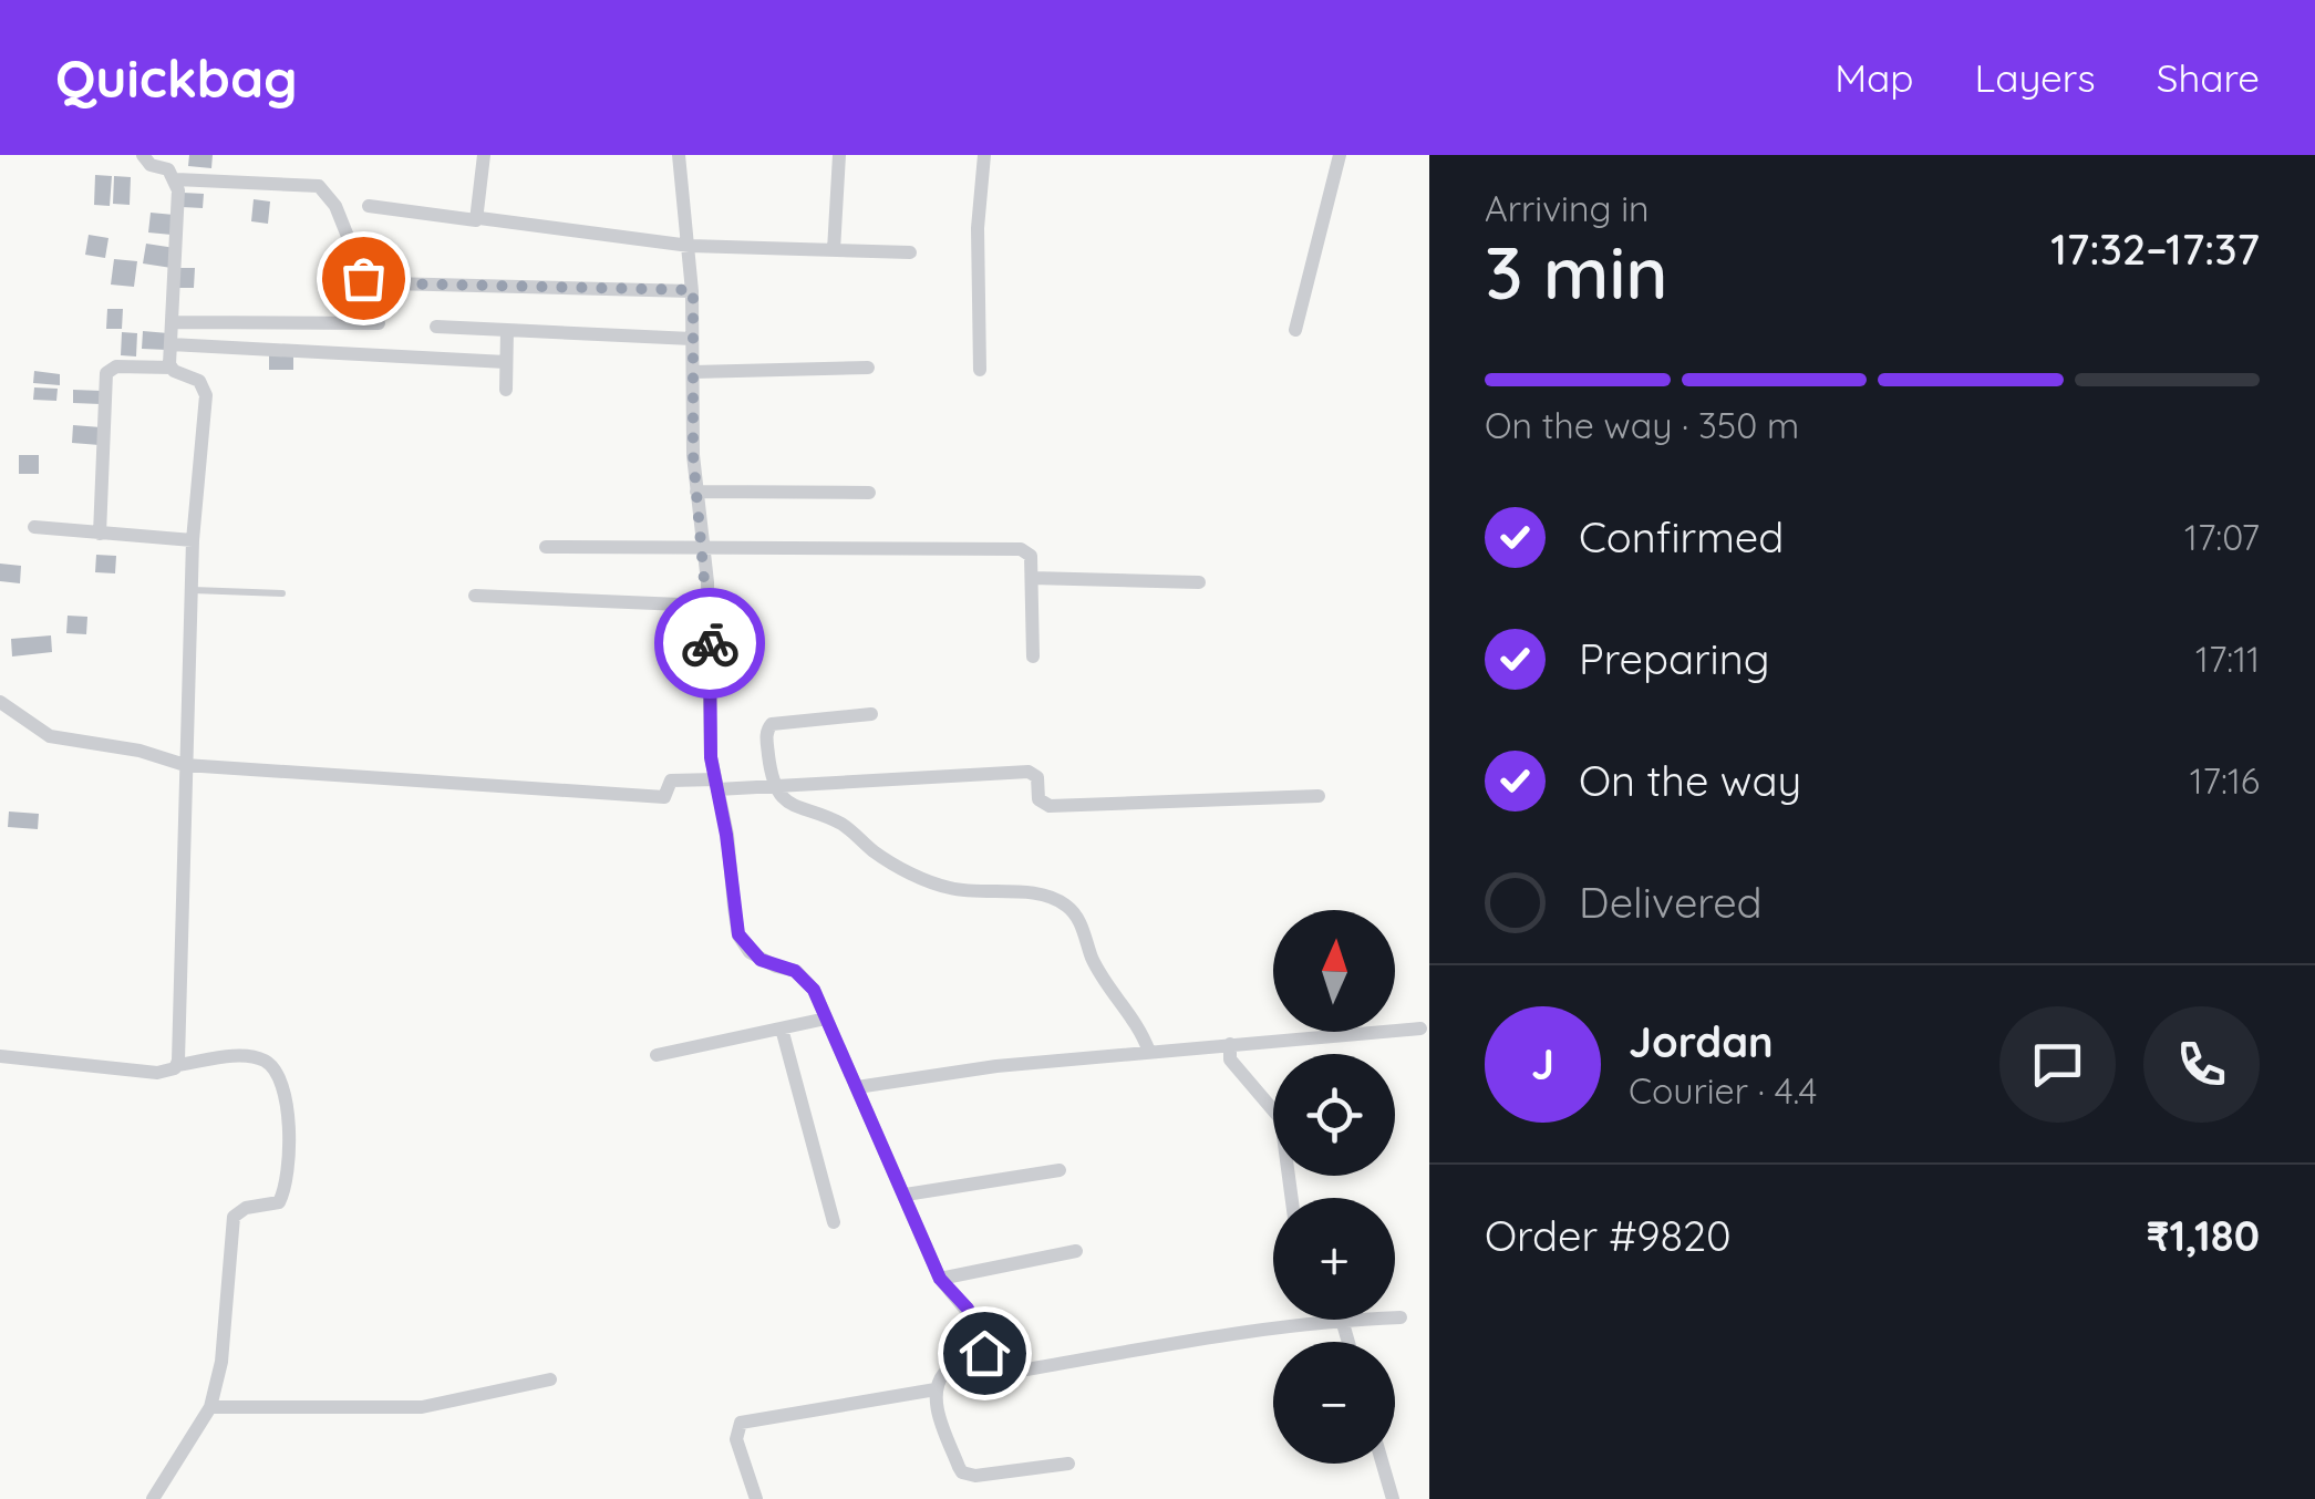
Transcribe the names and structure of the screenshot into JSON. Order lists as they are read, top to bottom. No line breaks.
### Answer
{"north":"top","page":{"header":"Quickbag","nav":["Map","Layers","Share"],"heading":["3 min","Arriving in","17:32–17:37"],"panel":["Jordan","Courier · 4.4","Order #9820","₹1,180"],"bar":"On the way · 350 m","list":[["Confirmed","17:07"],["Preparing","17:11"],["On the way","17:16"],"Delivered"],"map_buttons":["+","−"],"round":"J"}}
